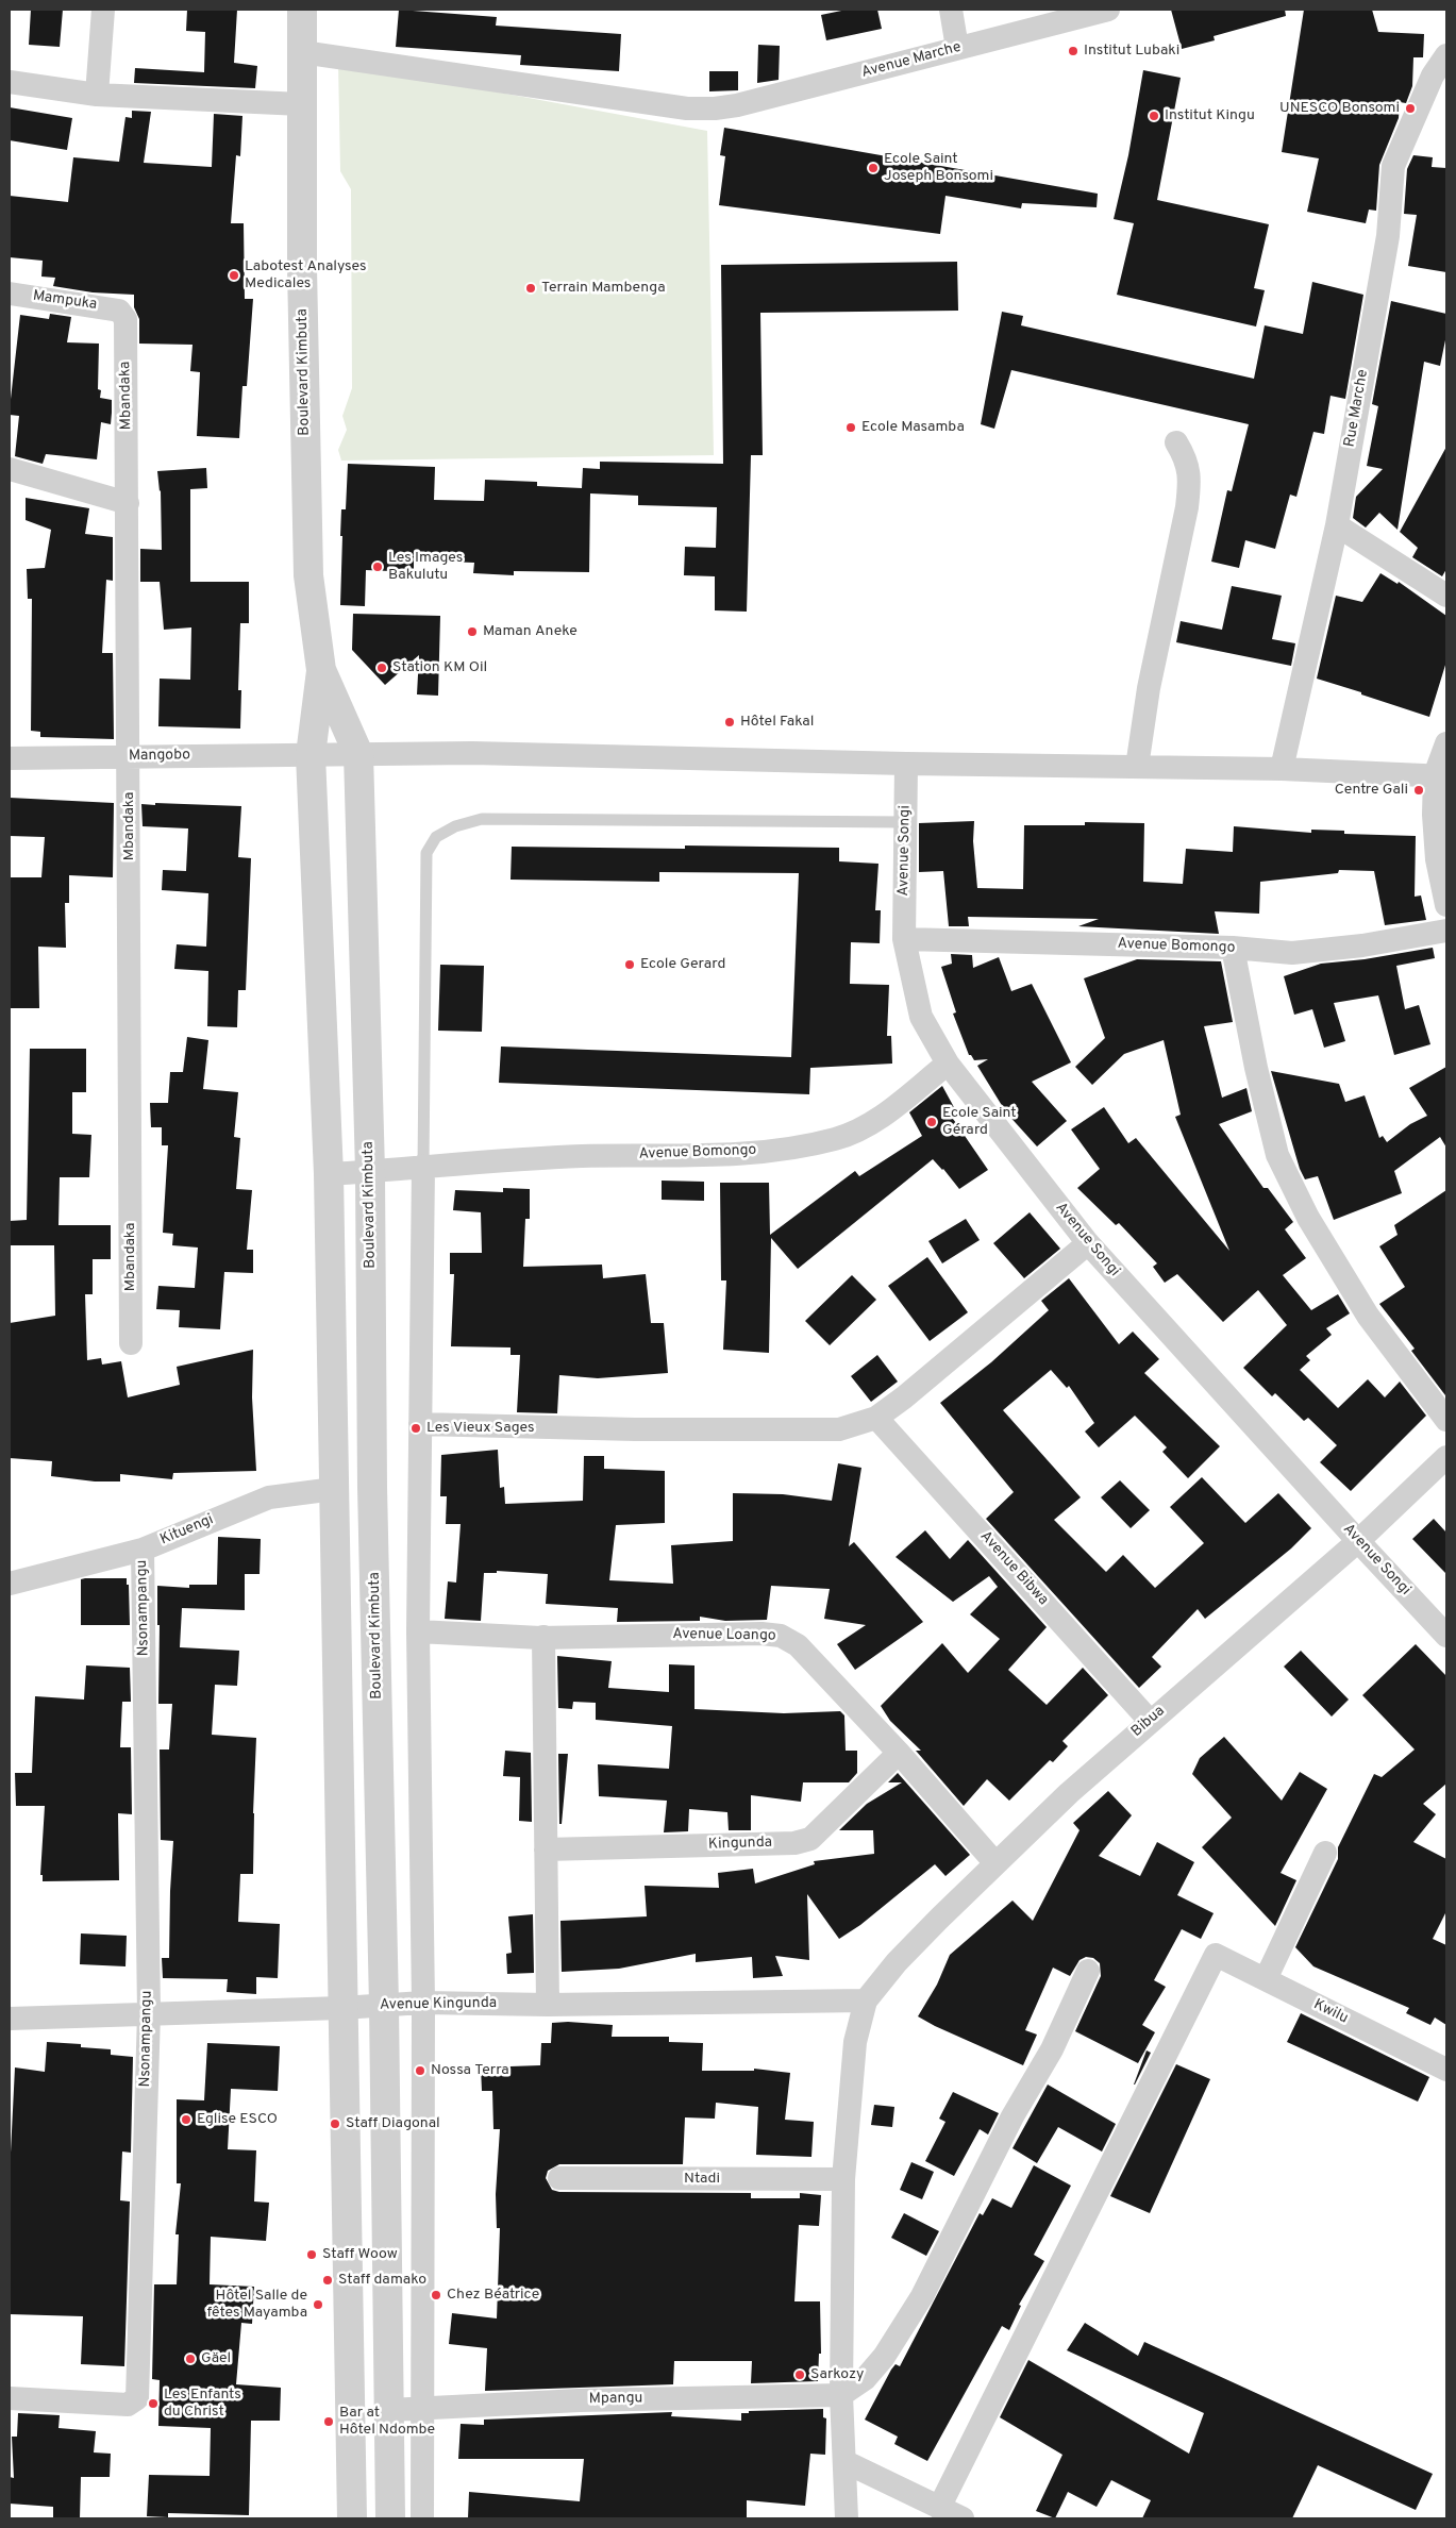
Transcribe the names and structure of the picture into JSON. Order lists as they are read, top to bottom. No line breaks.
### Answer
{"streets":{"street":["Avenue Marche","Mampuka","Boulevard Kimbuta","Mbandaka","Rue Marche","Mangobo","Avenue Songi","Avenue Bomongo","Kituengi","Avenue Bibwa","Nsonampangu","Avenue Loango","Bibua","Kingunda","Avenue Kingunda","Kwilu","Ntadi","Mpangu"]},"crossings":[["Avenue Marche","Boulevard Kimbuta"],["Mampuka","Mbandaka"],["Boulevard Kimbuta","Mangobo"],["Boulevard Kimbuta","Avenue Bomongo"],["Boulevard Kimbuta","Avenue Kingunda"],["Boulevard Kimbuta","Mpangu"],["Mbandaka","Mangobo"],["Rue Marche","Mangobo"],["Mangobo","Avenue Songi"],["Avenue Songi","Avenue Bomongo"],["Avenue Songi","Bibua"],["Kituengi","Nsonampangu"],["Avenue Bibwa","Bibua"],["Nsonampangu","Avenue Kingunda"],["Avenue Loango","Bibua"],["Avenue Loango","Kingunda"],["Bibua","Avenue Kingunda"]],"places":["Institut Lubaki","UNESCO Bonsomi","Institut Kingu","Ecole Saint Joseph Bonsomi","Labotest Analyses Medicales","Terrain Mambenga","Ecole Masamba","Les Images Bakulutu","Maman Aneke","Station KM Oil","Hôtel Fakal","Centre Gali","Ecole Gerard","Ecole Saint Gérard","Les Vieux Sages","Nossa Terra","Eglise ESCO","Staff Diagonal","Staff Woow","Staff damako","Chez Béatrice","Hôtel Salle de fêtes Mayamba","Gäel","Sarkozy","Les Enfants du Christ","Bar at Hôtel Ndombe"]}
